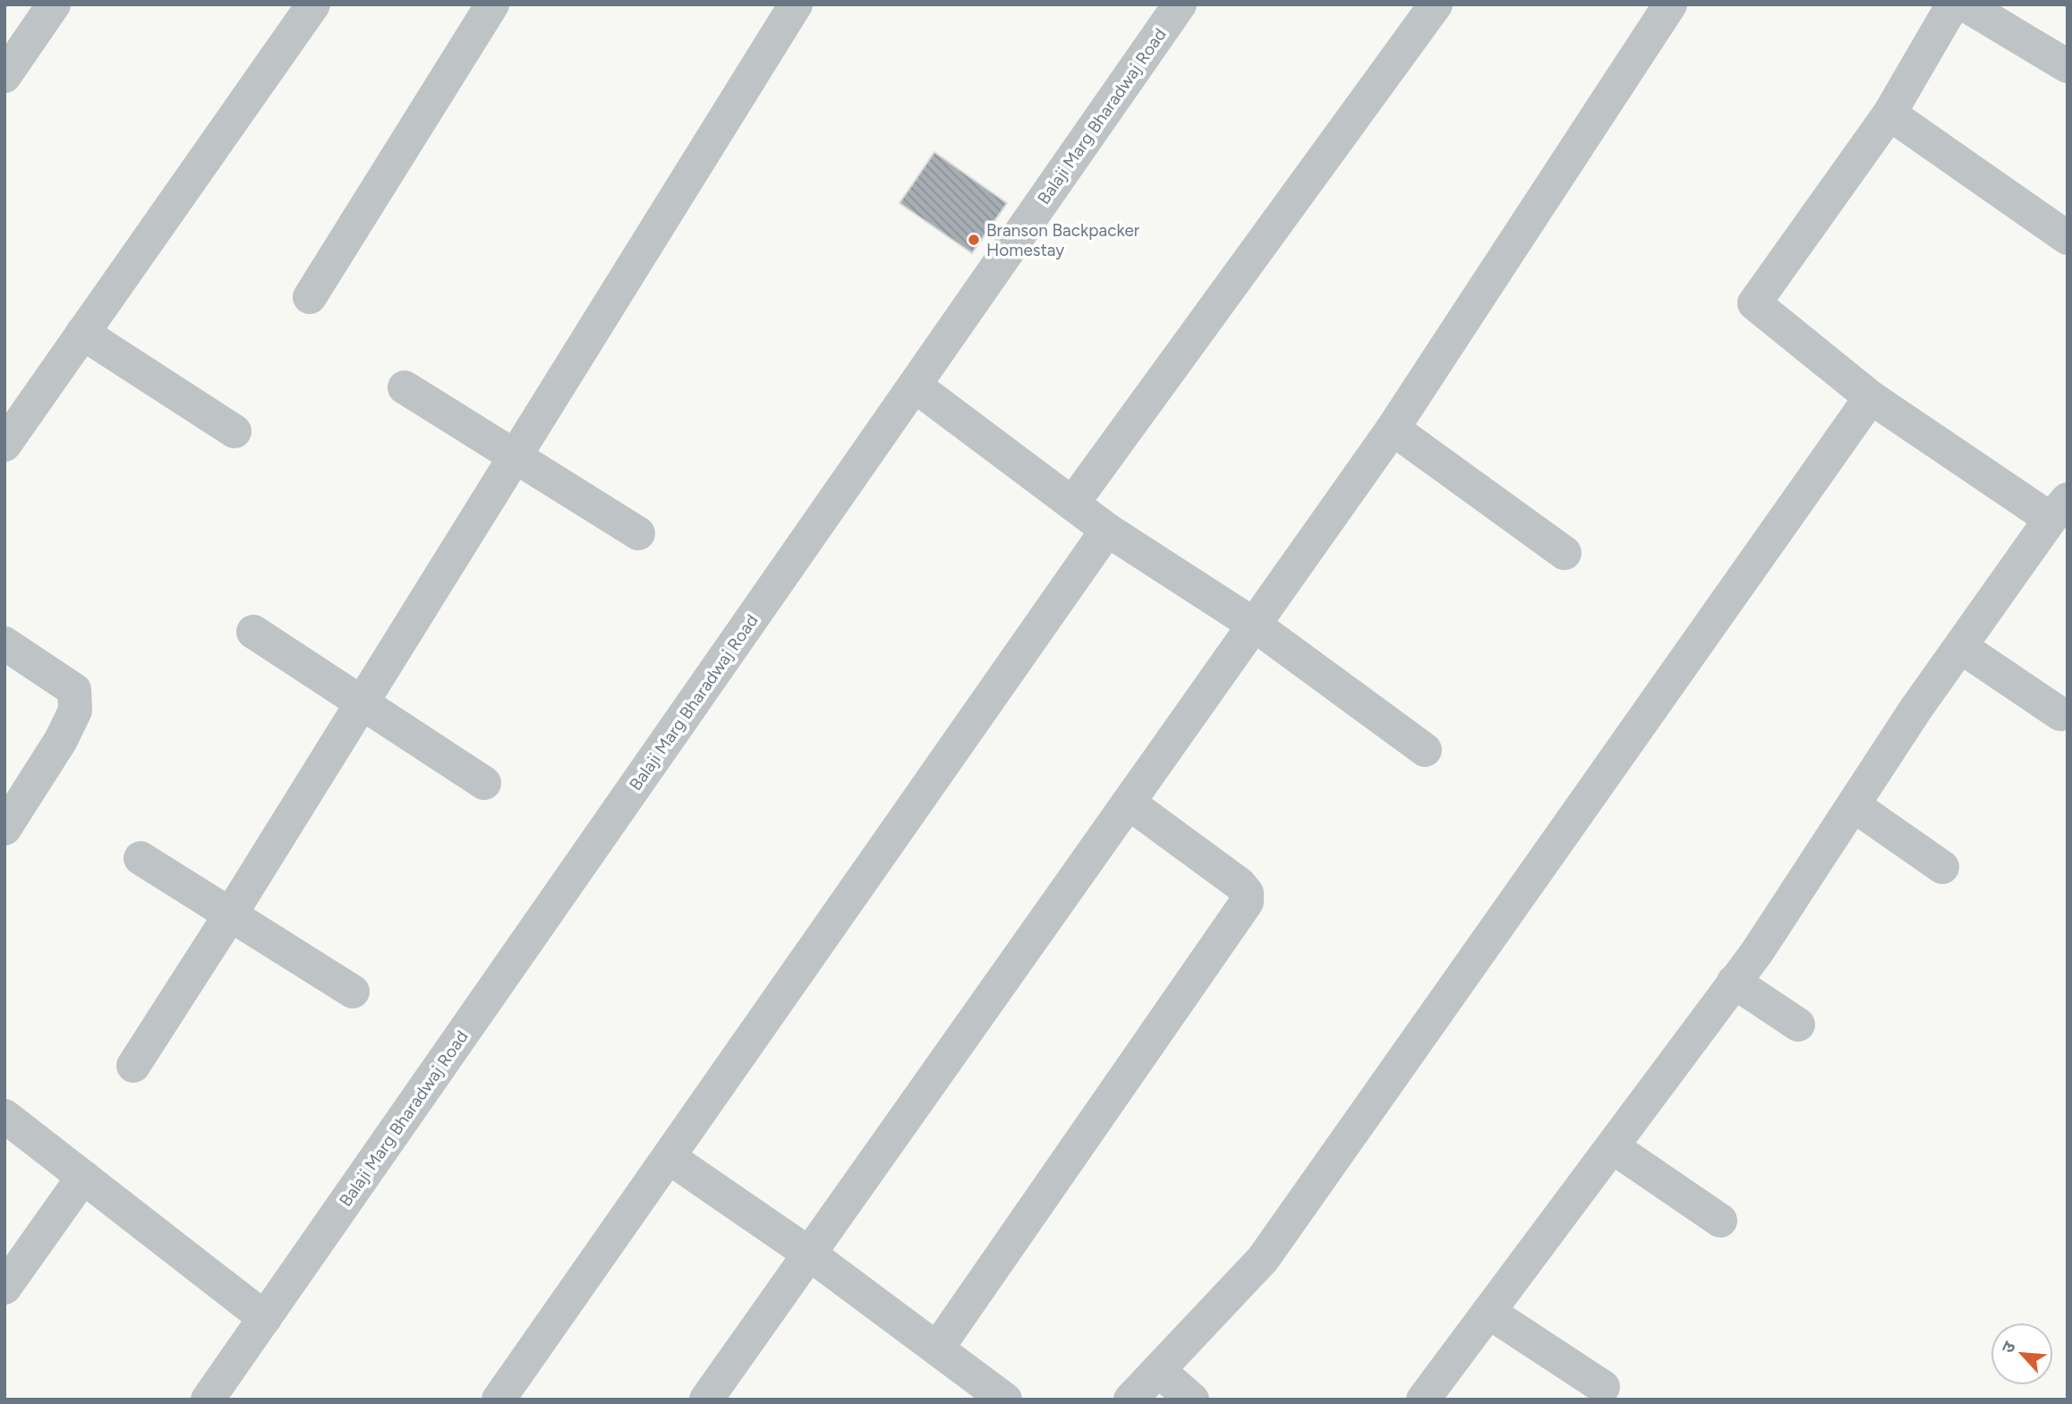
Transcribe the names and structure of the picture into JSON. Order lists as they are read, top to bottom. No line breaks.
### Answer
{"streets":{"street":["Balaji Marg Bharadwaj Road"]},"places":["Branson Backpacker Homestay"],"north":"top left"}
